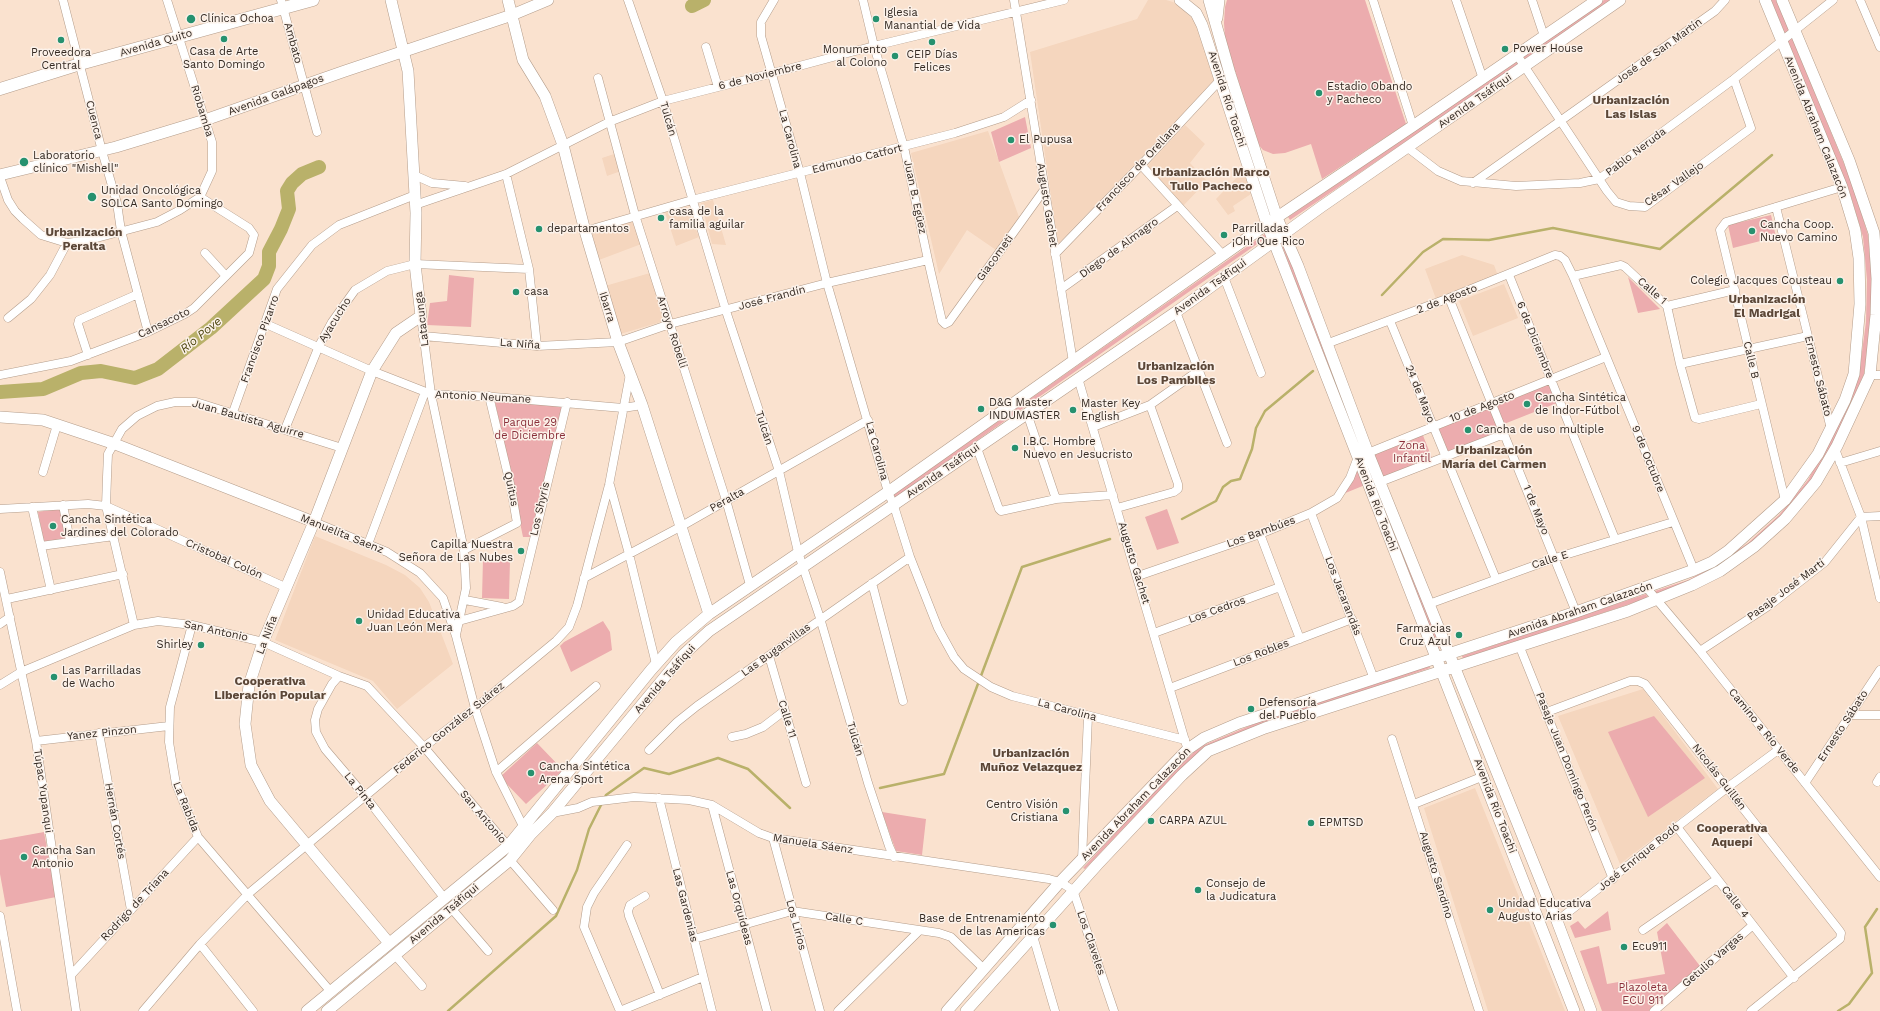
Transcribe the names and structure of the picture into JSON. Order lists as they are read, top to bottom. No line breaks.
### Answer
{"streets":{"main road":["Avenida Quito","Avenida Galápagos","Avenida Río Toachi","Avenida Tsáfiqui","Avenida Abraham Calazacón","Ibarra","Latacunga","La Niña","Manuelita Saenz"],"street":["Ambato","José de San Martín","6 de Noviembre","Riobamba","Tulcán","Cuenca","La Carolina","Pablo Neruda","Edmundo Catfort","Francisco de Orellana","César Vallejo","Juan B. Egüez","Augusto Gachet","Diego de Almagro","Giacometi","Calle 1","José Frandín","2 de Agosto","Ayacucho","Cansacoto","Arroyo Robelli","Francisco Pizarro","6 de Diciembre","Calle B","Ernesto Sábato","24 de Mayo","Antonio Neumane","10 de Agosto","Juan Bautista Aguirre","9 de Octubre","Quitus","Peralta","Los Shyris","1 de Mayo","Los Bambúes","Cristobal Colón","Calle E","Pasaje José Martí","Los Jacarandás","Los Cedros","San Antonio","Las Buganvillas","Los Robles","Calle 11","Federico González Suárez","Camino a Río Verde","Yanez Pinzon","Pasaje Juan Domingo Perón","Nicolás Guillén","Túpac Yupanqui","La Pinta","La Rabida","Hernán Cortés","Manuela Sáenz","José Enrique Rodó","Augusto Sandino","Calle 4","Rodrigo de Triana","Las Gardenias","Las Orquídeas","Calle C","Los Lirios","Los Claveles","Getulio Vargas"]},"crossings":[["Avenida Quito","Ambato"],["Avenida Quito","Riobamba"],["Avenida Quito","Cuenca"],["Ambato","Avenida Galápagos"],["José de San Martín","Pablo Neruda"],["José de San Martín","César Vallejo"],["6 de Noviembre","Tulcán"],["6 de Noviembre","La Carolina"],["6 de Noviembre","Juan B. Egüez"],["6 de Noviembre","Augusto Gachet"],["6 de Noviembre","Ibarra"],["6 de Noviembre","Latacunga"],["6 de Noviembre","Arroyo Robelli"],["6 de Noviembre","Francisco Pizarro"],["Avenida Galápagos","Riobamba"],["Avenida Galápagos","Cuenca"],["Avenida Galápagos","Ibarra"],["Avenida Galápagos","Latacunga"],["Avenida Río Toachi","Avenida Tsáfiqui"],["Avenida Río Toachi","Avenida Abraham Calazacón"],["Avenida Río Toachi","Francisco de Orellana"],["Avenida Río Toachi","2 de Agosto"],["Avenida Río Toachi","10 de Agosto"],["Avenida Río Toachi","Los Bambúes"],["Avenida Río Toachi","Calle E"],["Avenida Río Toachi","José Enrique Rodó"],["Avenida Tsáfiqui","Tulcán"],["Avenida Tsáfiqui","La Carolina"],["Avenida Tsáfiqui","Pablo Neruda"],["Avenida Tsáfiqui","César Vallejo"],["Avenida Tsáfiqui","Augusto Gachet"],["Avenida Tsáfiqui","Ibarra"],["Avenida Tsáfiqui","Arroyo Robelli"],["Avenida Tsáfiqui","La Niña"],["Avenida Tsáfiqui","Manuelita Saenz"],["Avenida Tsáfiqui","San Antonio"],["Avenida Tsáfiqui","La Pinta"],["Avenida Tsáfiqui","La Rabida"],["Avenida Tsáfiqui","Manuela Sáenz"],["Riobamba","Cansacoto"],["Tulcán","Edmundo Catfort"],["Tulcán","José Frandín"],["Tulcán","Peralta"],["Tulcán","Las Buganvillas"],["Tulcán","Manuela Sáenz"],["Cuenca","Cansacoto"],["Avenida Abraham Calazacón","La Carolina"],["Avenida Abraham Calazacón","Pablo Neruda"],["Avenida Abraham Calazacón","Augusto Gachet"],["Avenida Abraham Calazacón","Calle B"],["Avenida Abraham Calazacón","Ernesto Sábato"],["Avenida Abraham Calazacón","9 de Octubre"],["Avenida Abraham Calazacón","1 de Mayo"],["Avenida Abraham Calazacón","Los Jacarandás"],["Avenida Abraham Calazacón","Camino a Río Verde"],["Avenida Abraham Calazacón","Pasaje Juan Domingo Perón"],["Avenida Abraham Calazacón","Manuela Sáenz"],["Avenida Abraham Calazacón","Calle C"],["Avenida Abraham Calazacón","Los Claveles"],["La Carolina","Edmundo Catfort"],["La Carolina","Augusto Gachet"],["La Carolina","José Frandín"],["La Carolina","Peralta"],["La Carolina","Las Buganvillas"],["Pablo Neruda","César Vallejo"],["Edmundo Catfort","Juan B. Egüez"],["Edmundo Catfort","Augusto Gachet"],["Edmundo Catfort","Ibarra"],["Edmundo Catfort","Arroyo Robelli"],["Francisco de Orellana","Augusto Gachet"],["Juan B. Egüez","Giacometi"],["Juan B. Egüez","José Frandín"],["Augusto Gachet","Diego de Almagro"],["Augusto Gachet","Giacometi"],["Augusto Gachet","Los Bambúes"],["Augusto Gachet","Los Cedros"],["Augusto Gachet","Los Robles"],["Calle 1","Calle B"],["Calle 1","9 de Octubre"],["José Frandín","Ibarra"],["José Frandín","Arroyo Robelli"],["José Frandín","La Niña"],["2 de Agosto","6 de Diciembre"],["2 de Agosto","24 de Mayo"],["2 de Agosto","9 de Octubre"],["2 de Agosto","1 de Mayo"],["Ibarra","La Niña"],["Ibarra","Antonio Neumane"],["Ibarra","Peralta"],["Ibarra","Federico González Suárez"],["Latacunga","Ayacucho"],["Latacunga","Francisco Pizarro"],["Latacunga","La Niña"],["Latacunga","Antonio Neumane"],["Latacunga","Quitus"],["Latacunga","Los Shyris"],["Latacunga","Manuelita Saenz"],["Ayacucho","Antonio Neumane"],["Ayacucho","Juan Bautista Aguirre"],["Arroyo Robelli","Peralta"],["Francisco Pizarro","Antonio Neumane"],["Francisco Pizarro","Juan Bautista Aguirre"],["6 de Diciembre","10 de Agosto"],["6 de Diciembre","Calle E"],["La Niña","Antonio Neumane"],["La Niña","Juan Bautista Aguirre"],["La Niña","Manuelita Saenz"],["La Niña","Cristobal Colón"],["La Niña","San Antonio"],["La Niña","Federico González Suárez"],["Calle B","Ernesto Sábato"],["Ernesto Sábato","Camino a Río Verde"],["24 de Mayo","10 de Agosto"],["24 de Mayo","Calle E"],["Antonio Neumane","Quitus"],["Antonio Neumane","Los Shyris"],["Antonio Neumane","Federico González Suárez"],["10 de Agosto","9 de Octubre"],["10 de Agosto","1 de Mayo"],["10 de Agosto","Los Bambúes"],["Juan Bautista Aguirre","Manuelita Saenz"],["Juan Bautista Aguirre","Cristobal Colón"],["Juan Bautista Aguirre","San Antonio"],["9 de Octubre","Calle E"],["Peralta","Federico González Suárez"],["1 de Mayo","Calle E"],["Los Bambúes","Los Jacarandás"],["Manuelita Saenz","Federico González Suárez"],["Pasaje José Martí","Camino a Río Verde"],["Los Jacarandás","Los Robles"],["San Antonio","Federico González Suárez"],["San Antonio","Túpac Yupanqui"],["San Antonio","La Pinta"],["San Antonio","La Rabida"],["Las Buganvillas","Calle 11"],["Federico González Suárez","La Pinta"],["Federico González Suárez","La Rabida"],["Camino a Río Verde","José Enrique Rodó"],["Yanez Pinzon","Túpac Yupanqui"],["Yanez Pinzon","La Rabida"],["Yanez Pinzon","Hernán Cortés"],["Pasaje Juan Domingo Perón","Nicolás Guillén"],["Pasaje Juan Domingo Perón","José Enrique Rodó"],["Nicolás Guillén","José Enrique Rodó"],["Nicolás Guillén","Calle 4"],["Túpac Yupanqui","Rodrigo de Triana"],["La Rabida","Rodrigo de Triana"],["Hernán Cortés","Rodrigo de Triana"],["Manuela Sáenz","Las Gardenias"],["Manuela Sáenz","Las Orquídeas"],["Manuela Sáenz","Los Lirios"],["José Enrique Rodó","Calle 4"],["Calle 4","Getulio Vargas"],["Las Gardenias","Calle C"],["Las Orquídeas","Calle C"],["Calle C","Los Lirios"]],"districts":["Urbanización Las Islas","Urbanización Marco Tulio Pacheco","Urbanización Peralta","Urbanización El Madrigal","Urbanización Los Pambiles","Urbanización María del Carmen","Cooperativa Liberación Popular","Urbanización Muñoz Velazquez","Cooperativa Aquepí"],"water":["Río Pove"],"parks":["Parque 29 de Diciembre","Zona Infantil","Plazoleta ECU 911"],"places":["Clínica Ochoa","Iglesia Manantial de Vida","Casa de Arte Santo Domingo","Proveedora Central","CEIP Días Felices","Power House","Monumento al Colono","Estadio Obando y Pacheco","El Pupusa","Laboratorio clínico \"Mishell\"","Unidad Oncológica SOLCA Santo Domingo","casa de la familia aguilar","departamentos","Cancha Coop. Nuevo Camino","Parrilladas ¡Oh! Que Rico","Colegio Jacques Cousteau","casa","Cancha Sintética de Indor-Fútbol","D&G Master INDUMASTER","Master Key English","Cancha de uso multiple","I.B.C. Hombre Nuevo en Jesucristo","Cancha Sintética Jardines del Colorado","Capilla Nuestra Señora de Las Nubes","Unidad Educativa Juan León Mera","Farmacias Cruz Azul","Shirley","Las Parrilladas de Wacho","Defensoría del Pueblo","Cancha Sintética Arena Sport","Centro Visión Cristiana","CARPA AZUL","EPMTSD","Cancha San Antonio","Consejo de la Judicatura","Unidad Educativa Augusto Arias","Base de Entrenamiento de las Americas","Ecu911"]}
